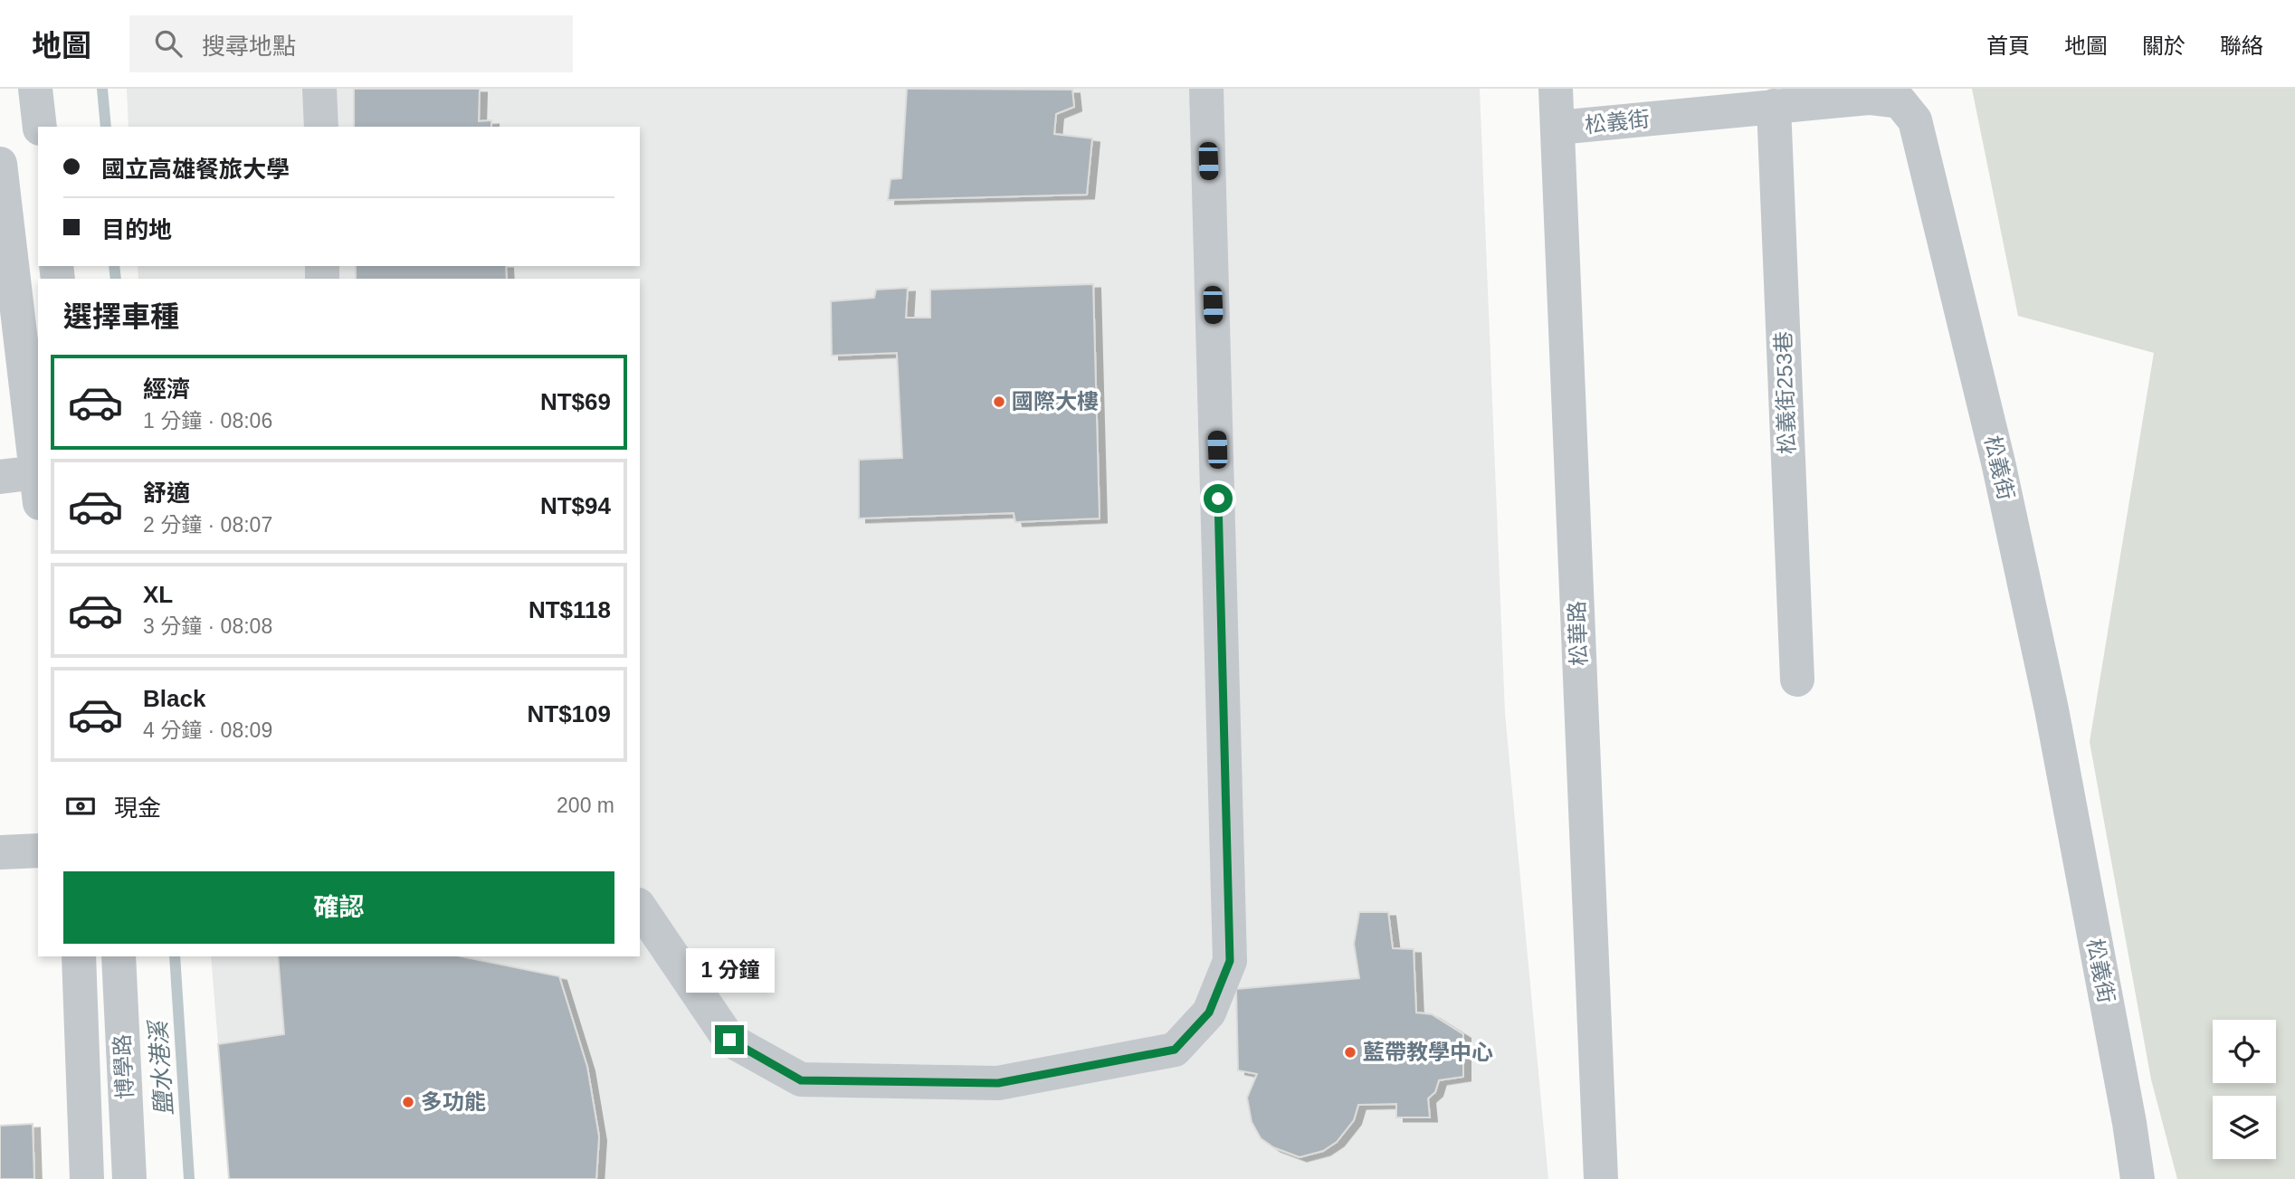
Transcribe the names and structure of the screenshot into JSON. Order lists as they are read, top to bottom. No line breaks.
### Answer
{"streets":{"street":["松義街","松義街253巷","松華路","博學路"]},"crossings":[["松義街","松義街253巷"],["松義街","松華路"]],"water":["鹽水港溪"],"places":["國際大樓","藍帶教學中心","多功能"],"page":{"header":"地圖","search":"搜尋地點","nav":["首頁","地圖","關於","聯絡"],"banner":["國立高雄餐旅大學","目的地"],"heading":"選擇車種","list":[{"name":"經濟","note":"1 分鐘 · 08:06","value":"NT$69"},{"name":"舒適","note":"2 分鐘 · 08:07","value":"NT$94"},{"name":"XL","note":"3 分鐘 · 08:08","value":"NT$118"},{"name":"Black","note":"4 分鐘 · 08:09","value":"NT$109"}],"pay":["現金","200 m"],"buttons":"確認","bubble":"1 分鐘"}}
